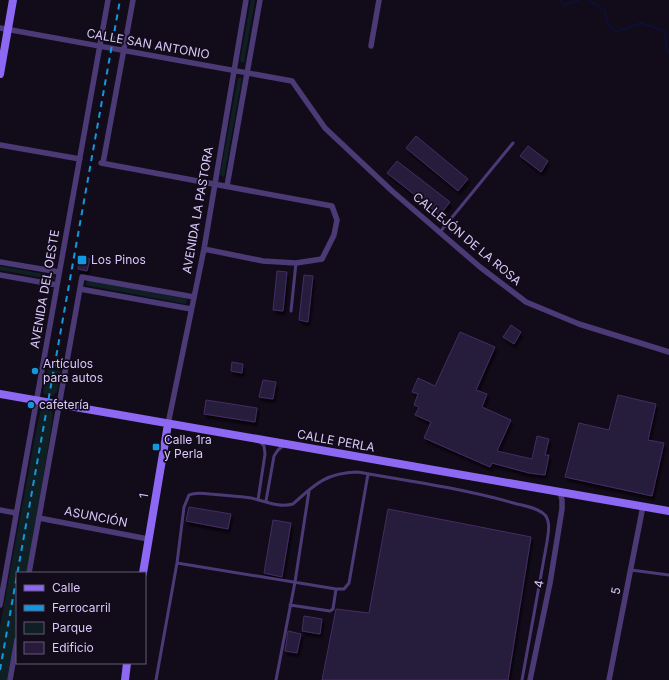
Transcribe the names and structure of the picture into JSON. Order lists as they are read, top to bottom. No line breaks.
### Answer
{"streets":{"main road":["CALLE PERLA","1"],"street":["CALLE SAN ANTONIO","AVENIDA LA PASTORA","CALLEJÓN DE LA ROSA","AVENIDA DEL OESTE","ASUNCIÓN","4","5"]},"crossings":[["CALLE SAN ANTONIO","AVENIDA LA PASTORA"],["CALLE SAN ANTONIO","CALLEJÓN DE LA ROSA"],["CALLE SAN ANTONIO","AVENIDA DEL OESTE"],["AVENIDA LA PASTORA","CALLE PERLA"],["AVENIDA LA PASTORA","1"],["AVENIDA DEL OESTE","CALLE PERLA"],["CALLE PERLA","1"],["CALLE PERLA","4"],["CALLE PERLA","5"],["1","ASUNCIÓN"]],"places":{"transit":["Los Pinos","Calle 1ra y Perla"],"other":["Artículos para autos","cafetería"]},"legend":["Calle","Ferrocarril","Parque","Edificio"]}
